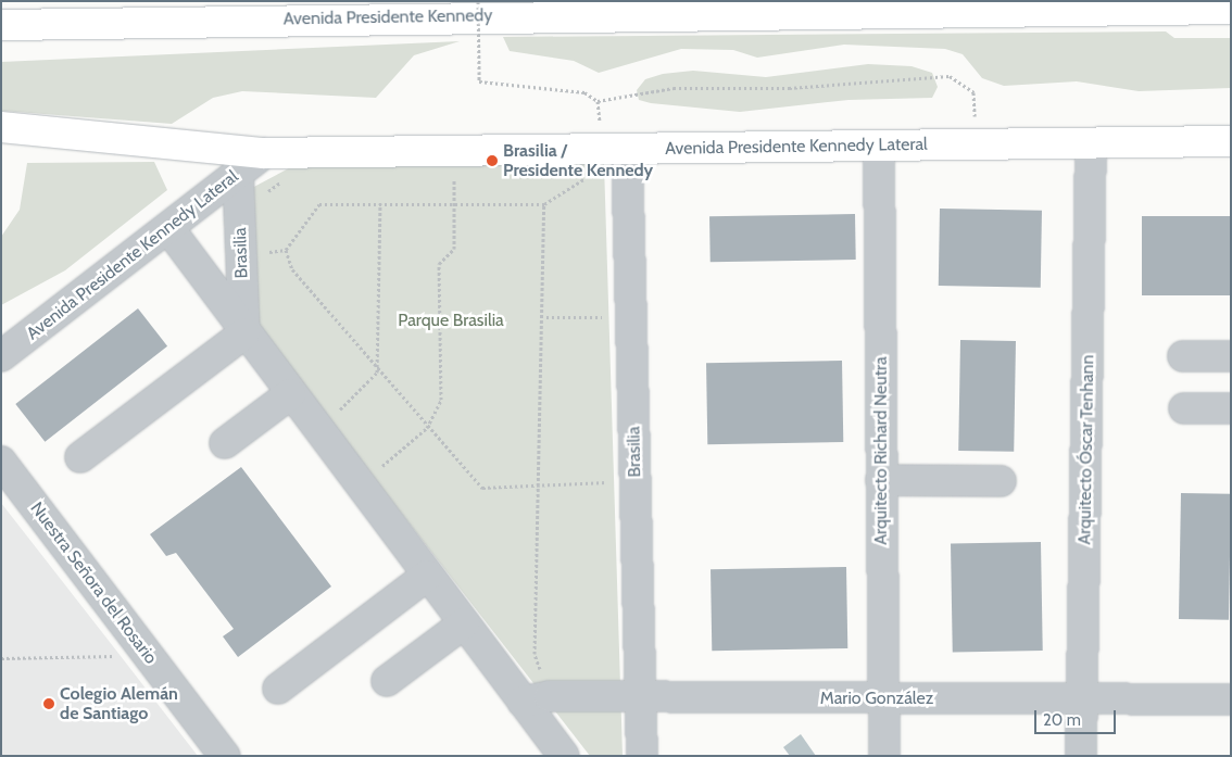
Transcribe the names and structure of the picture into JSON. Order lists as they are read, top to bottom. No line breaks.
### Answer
{"streets":{"main road":["Avenida Presidente Kennedy","Avenida Presidente Kennedy Lateral"],"street":["Brasilia","Arquitecto Óscar Tenhann","Arquitecto Richard Neutra","Nuestra Señora del Rosario","Mario González"]},"crossings":[["Avenida Presidente Kennedy Lateral","Brasilia"],["Avenida Presidente Kennedy Lateral","Arquitecto Óscar Tenhann"],["Avenida Presidente Kennedy Lateral","Arquitecto Richard Neutra"],["Brasilia","Mario González"],["Arquitecto Óscar Tenhann","Mario González"],["Arquitecto Richard Neutra","Mario González"]],"parks":["Parque Brasilia"],"places":["Brasilia / Presidente Kennedy","Colegio Alemán de Santiago"],"scale_bar":"20 m"}
